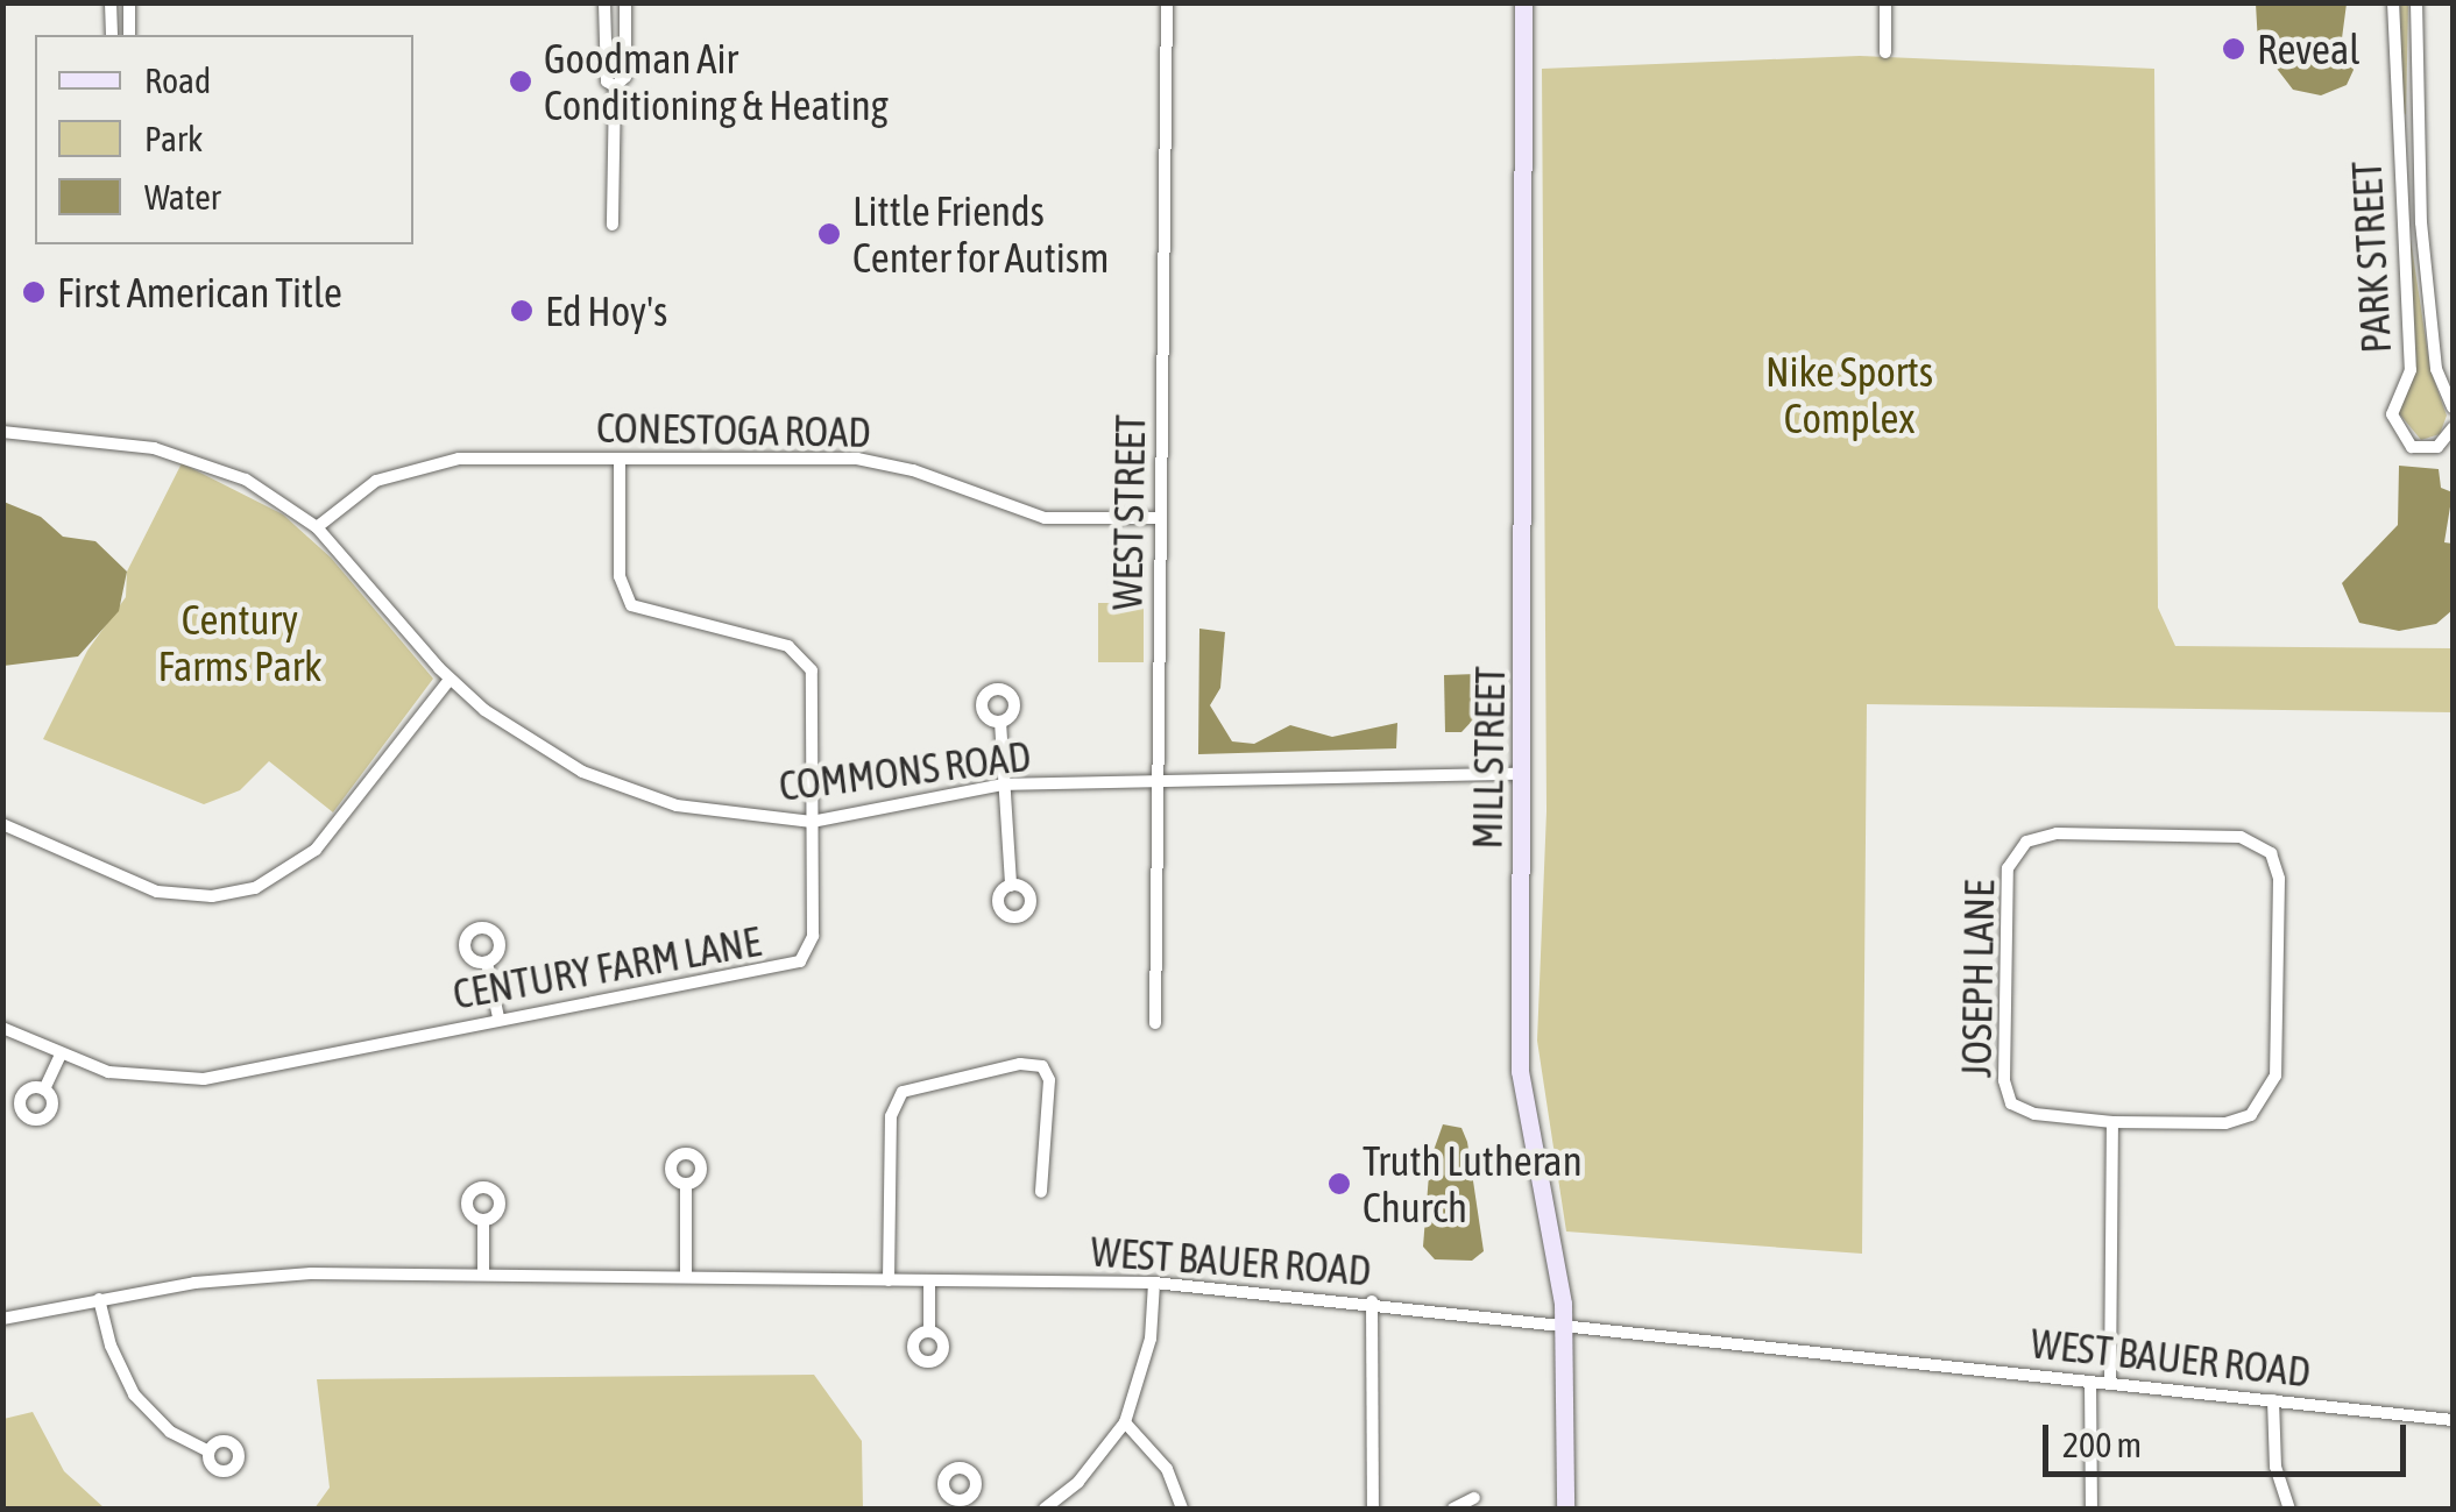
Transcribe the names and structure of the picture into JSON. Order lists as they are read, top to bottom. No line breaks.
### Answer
{"streets":{"main road":["MILL STREET"],"street":["PARK STREET","CONESTOGA ROAD","WEST STREET","COMMONS ROAD","CENTURY FARM LANE","JOSEPH LANE","WEST BAUER ROAD"]},"crossings":[["CONESTOGA ROAD","WEST STREET"],["CONESTOGA ROAD","COMMONS ROAD"],["CONESTOGA ROAD","CENTURY FARM LANE"],["WEST STREET","COMMONS ROAD"],["MILL STREET","COMMONS ROAD"],["MILL STREET","WEST BAUER ROAD"],["COMMONS ROAD","CENTURY FARM LANE"]],"parks":["Nike Sports Complex","Century Farms Park"],"places":["Reveal","Goodman Air Conditioning & Heating","Little Friends Center for Autism","First American Title","Ed Hoy's","Truth Lutheran Church"],"legend":["Road","Park","Water"],"scale_bar":"200 m"}
